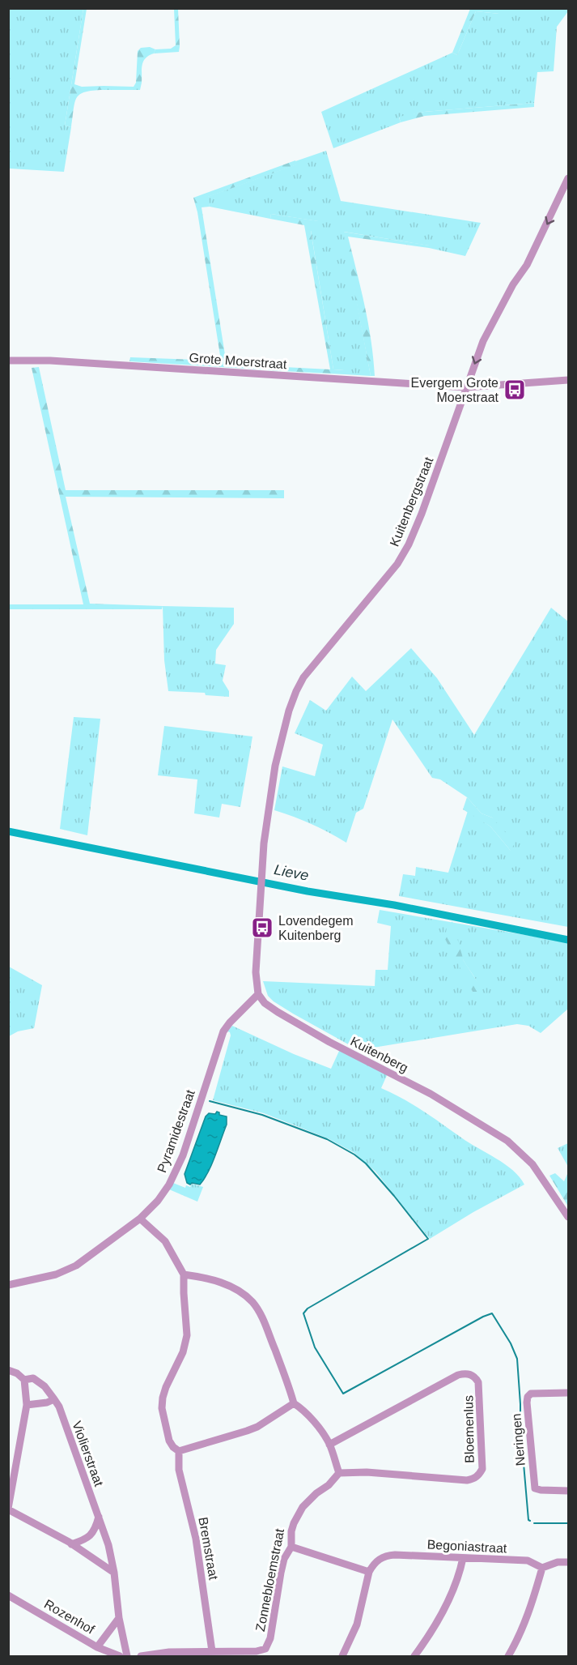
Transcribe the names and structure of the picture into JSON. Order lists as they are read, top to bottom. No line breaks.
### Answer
{"streets":{"street":["Grote Moerstraat","Kuitenbergstraat","Kuitenberg","Pyramidestraat","Bloemenlus","Neringen","Violierstraat","Begoniastraat","Bremstraat","Zonnebloemstraat","Rozenhof"]},"crossings":[["Grote Moerstraat","Kuitenbergstraat"],["Kuitenbergstraat","Kuitenberg"],["Kuitenbergstraat","Pyramidestraat"],["Kuitenberg","Pyramidestraat"],["Pyramidestraat","Bremstraat"],["Bloemenlus","Zonnebloemstraat"],["Bremstraat","Zonnebloemstraat"]],"water":["Lieve"],"places":{"bus stop":["Evergem Grote Moerstraat","Lovendegem Kuitenberg"]}}
